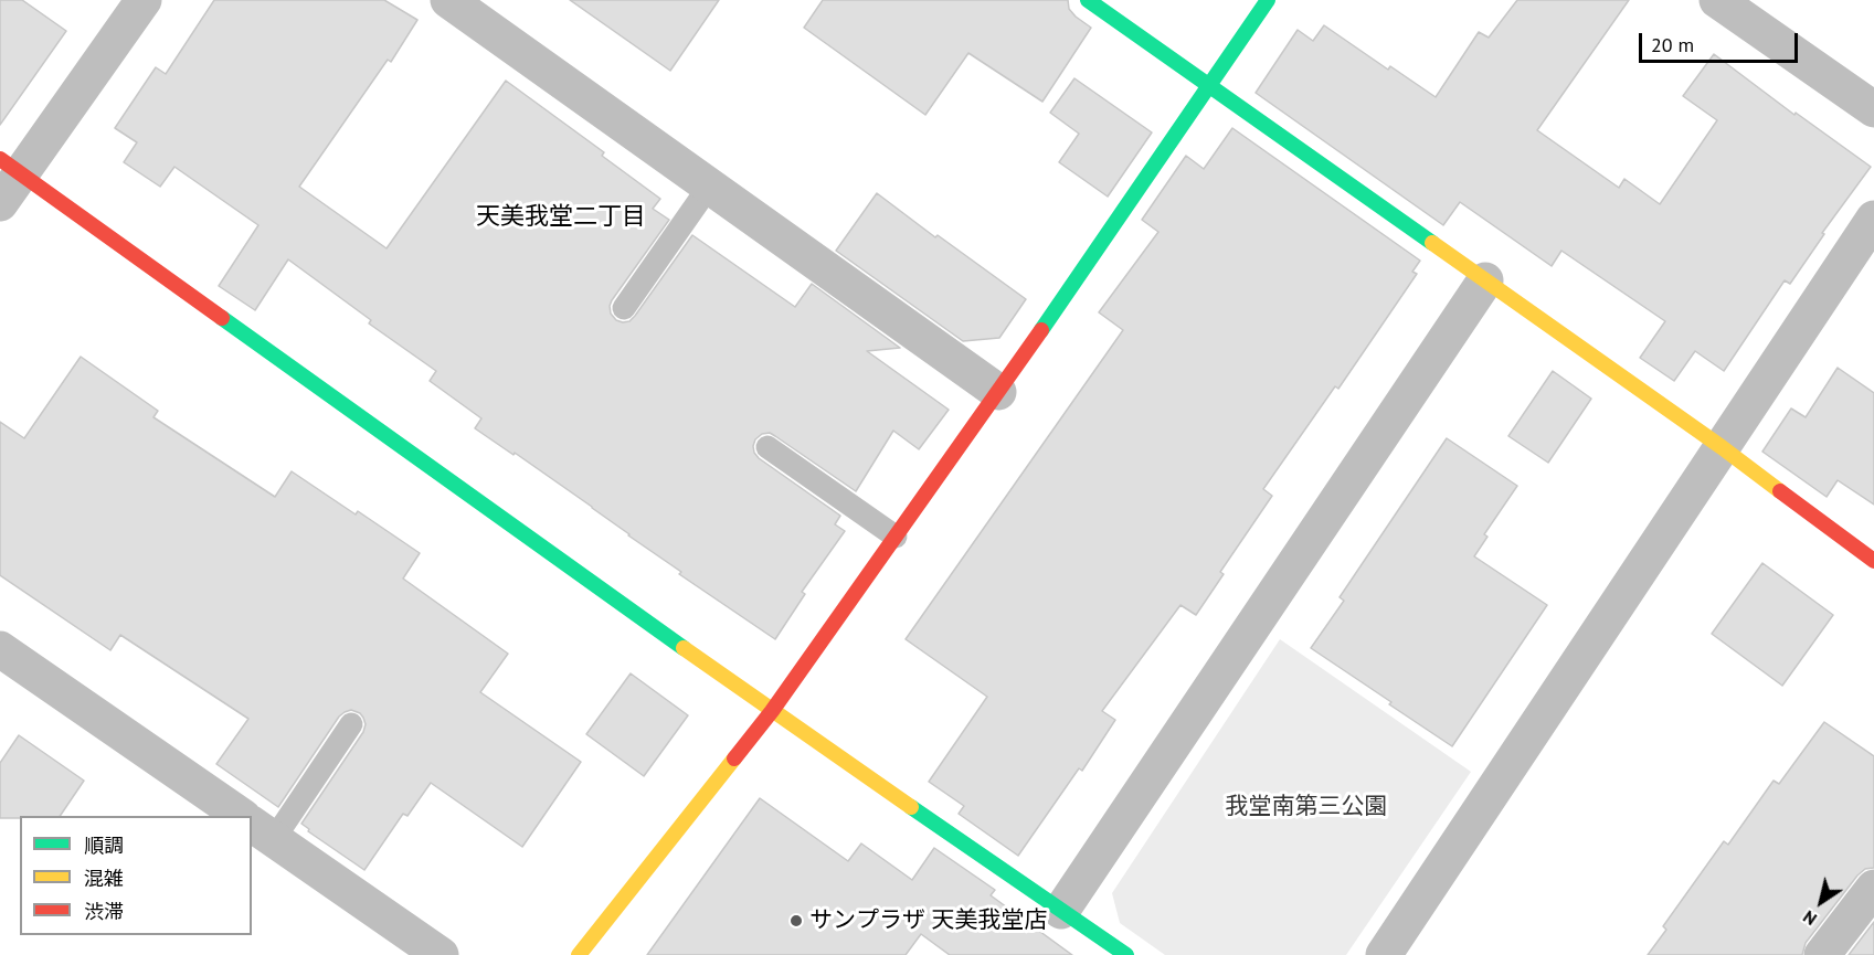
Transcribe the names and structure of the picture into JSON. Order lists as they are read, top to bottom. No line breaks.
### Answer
{"districts":["天美我堂二丁目"],"parks":["我堂南第三公園"],"places":["サンプラザ 天美我堂店"],"legend":["順調","混雑","渋滞"],"scale_bar":"20 m","north":"bottom left"}
